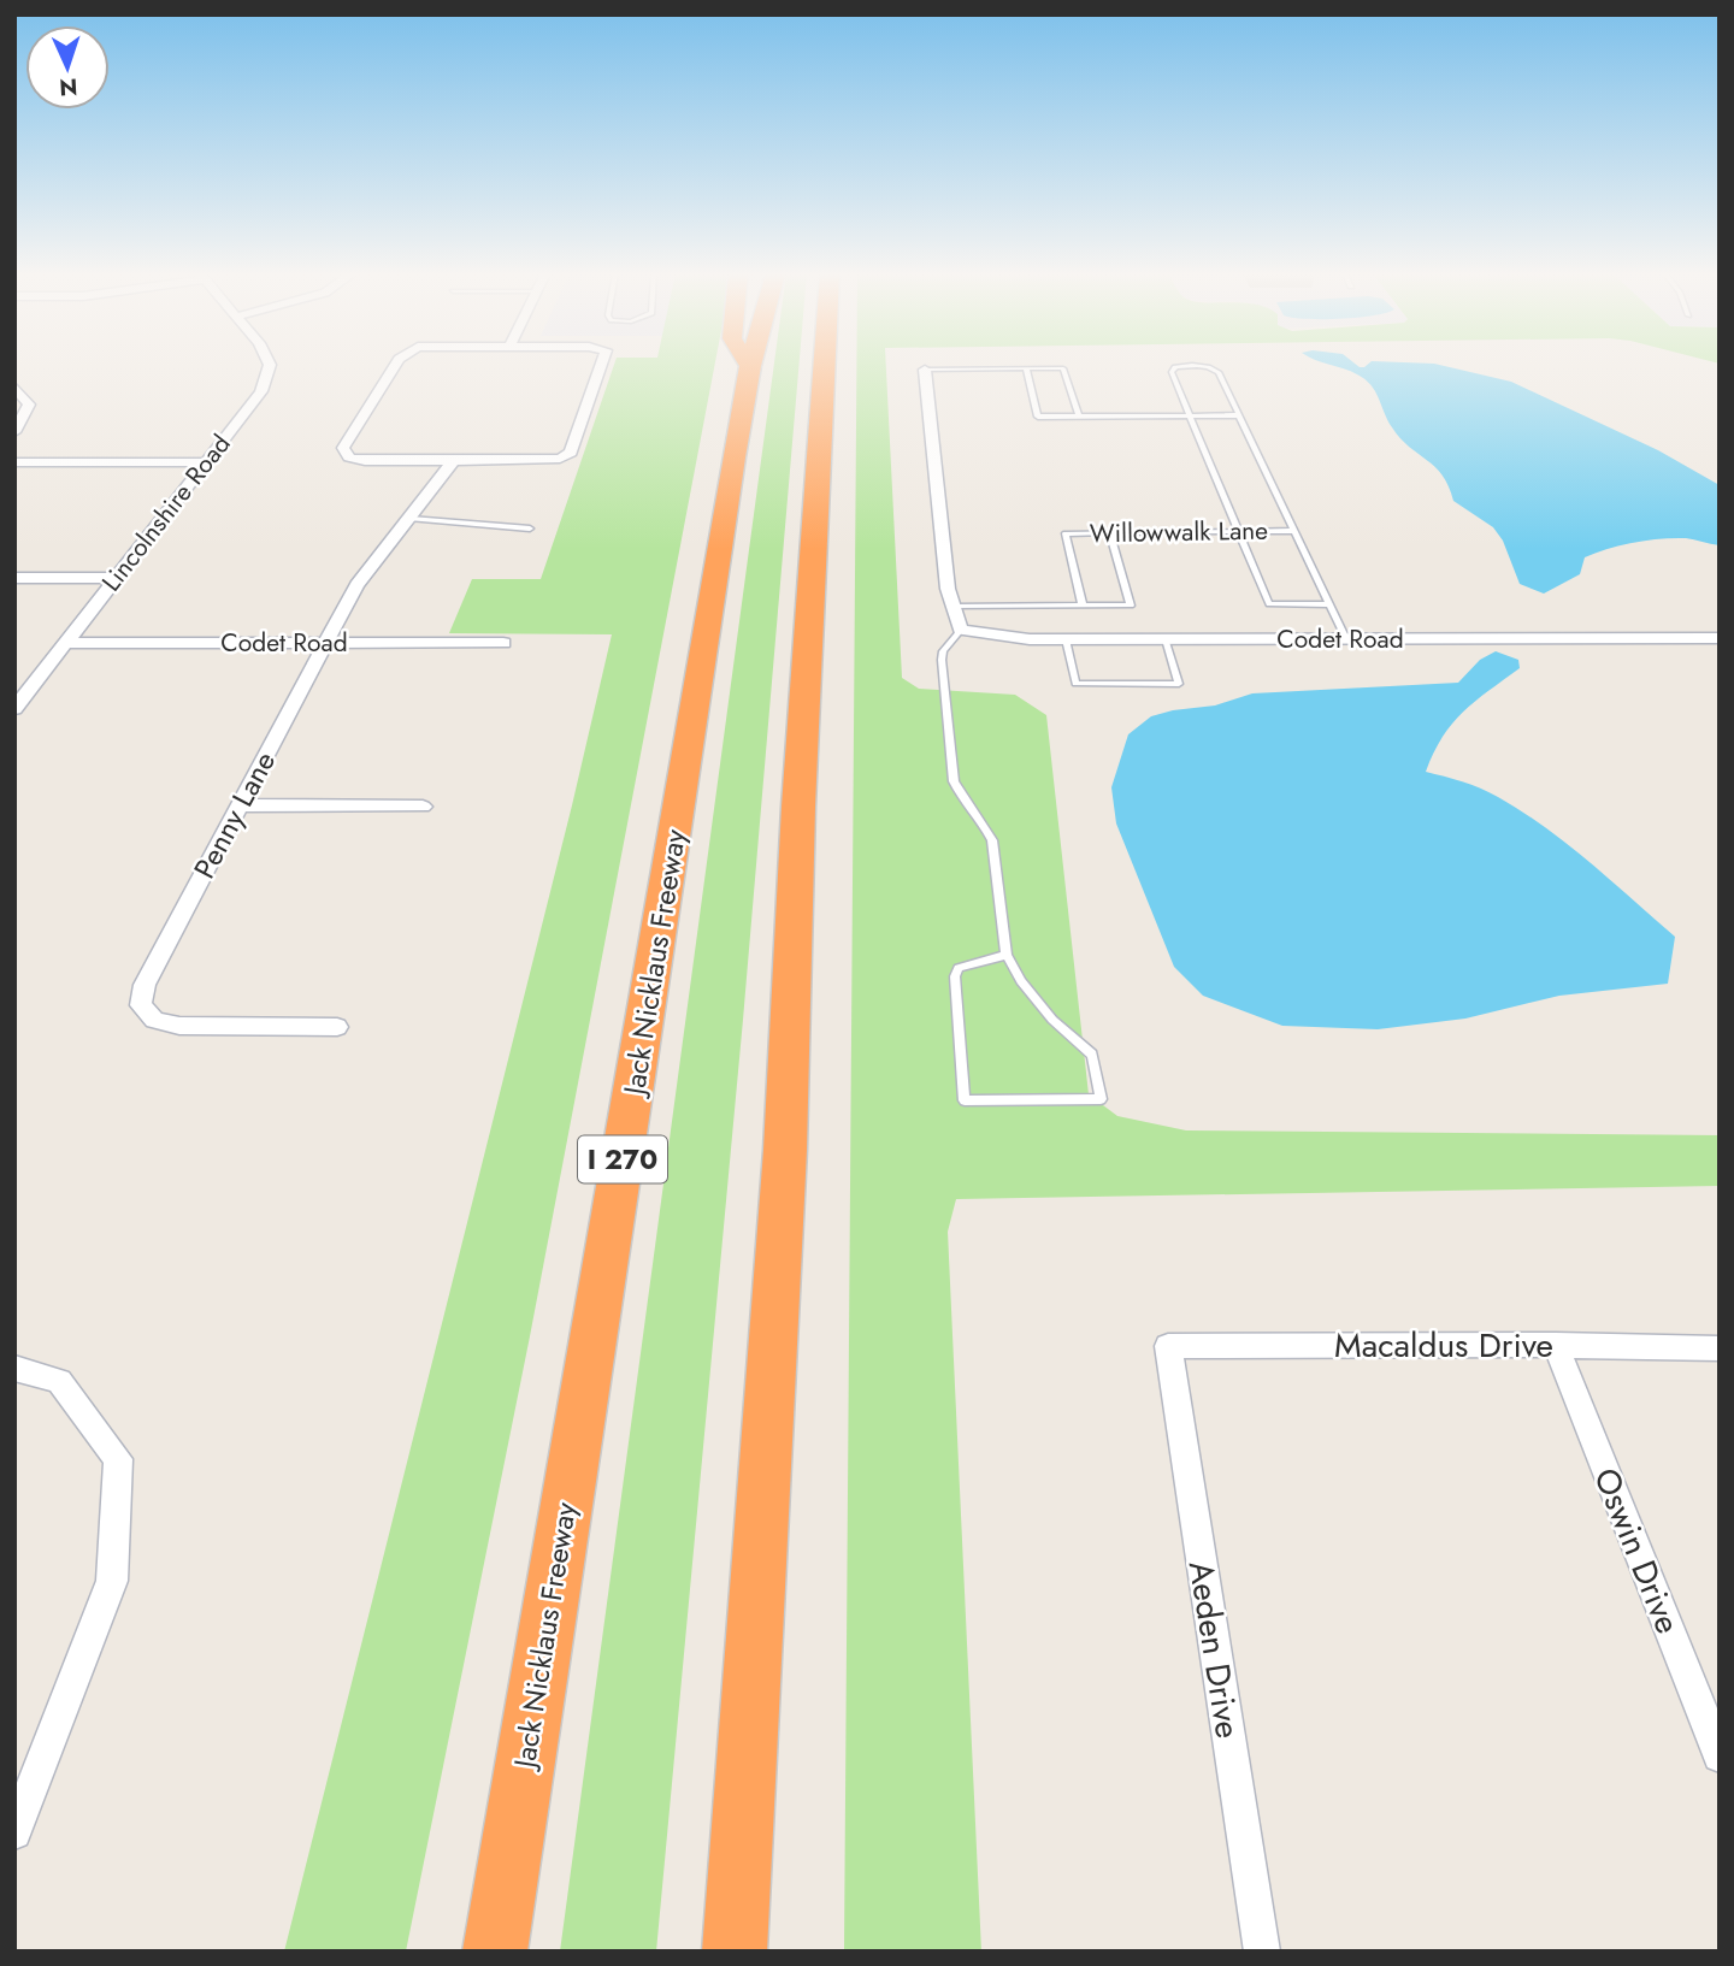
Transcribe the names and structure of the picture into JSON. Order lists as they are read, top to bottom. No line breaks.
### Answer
{"streets":{"highway":["Jack Nicklaus Freeway","I 270"],"street":["Lincolnshire Road","Codet Road","Penny Lane","Macaldus Drive","Oswin Drive","Aeden Drive"],"lane":["Willowwalk Lane"]},"crossings":[["Lincolnshire Road","Codet Road"],["Codet Road","Penny Lane"],["Macaldus Drive","Oswin Drive"],["Macaldus Drive","Aeden Drive"]],"north":"bottom"}
